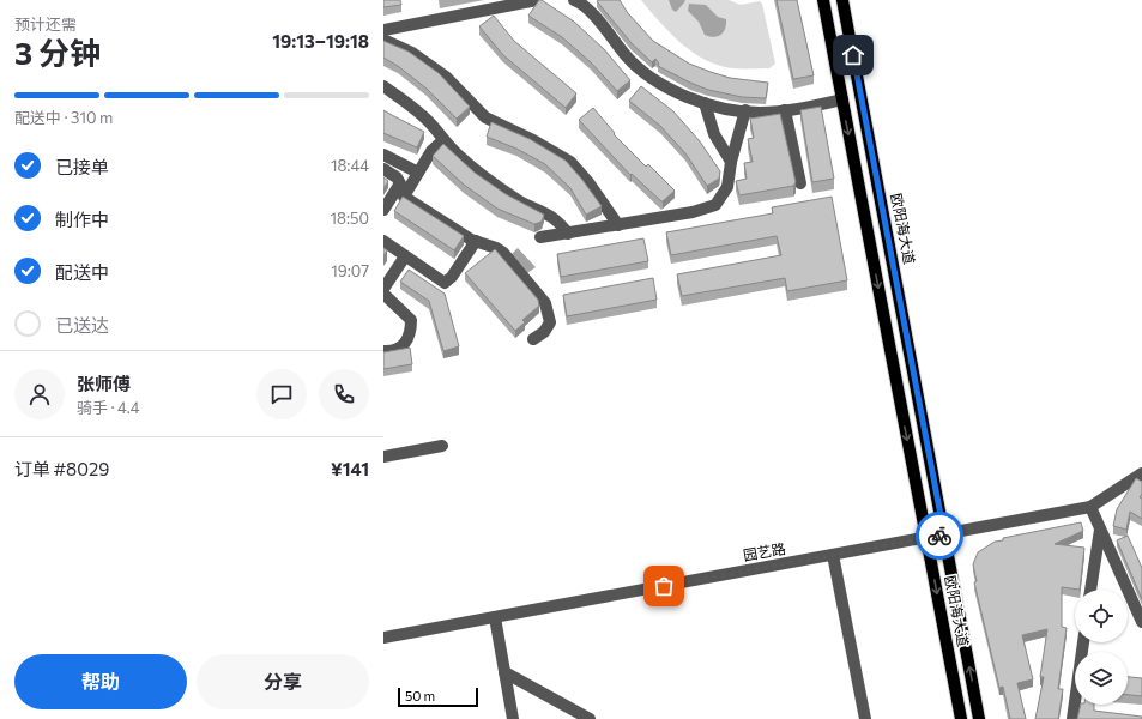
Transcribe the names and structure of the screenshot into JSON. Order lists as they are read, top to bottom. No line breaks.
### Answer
{"streets":{"main road":["欧阳海大道"],"street":["园艺路"]},"crossings":[["欧阳海大道","园艺路"]],"scale_bar":"50 m","page":{"heading":["3 分钟","预计还需","19:13–19:18"],"panel":["张师傅","骑手 · 4.4","订单 #8029","¥141"],"bar":"配送中 · 310 m","list":[["已接单","18:44"],["制作中","18:50"],["配送中","19:07"],"已送达"],"buttons":["帮助","分享"],"scale":"50 m"}}
